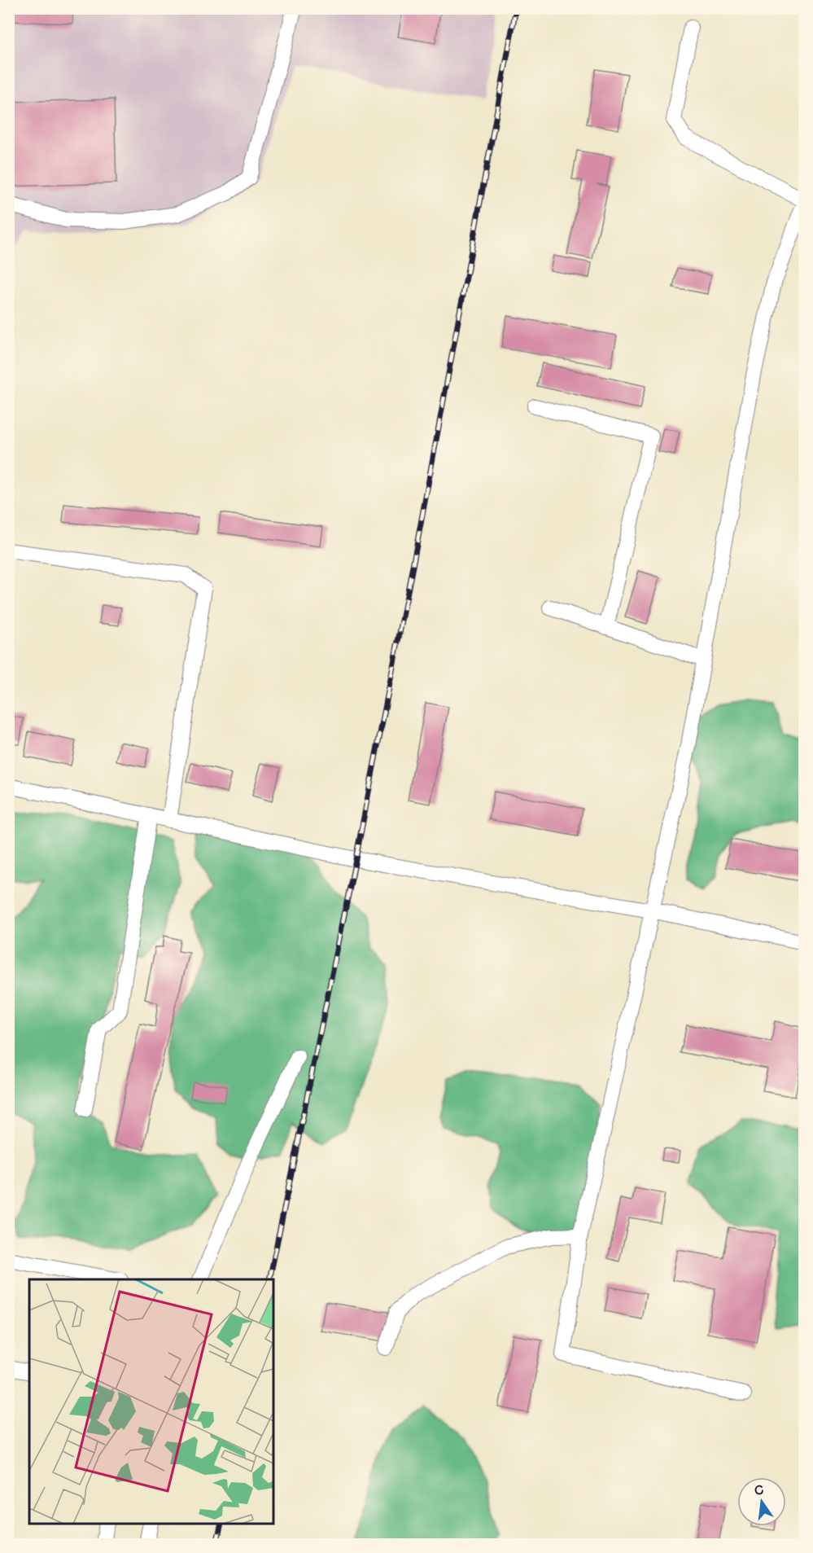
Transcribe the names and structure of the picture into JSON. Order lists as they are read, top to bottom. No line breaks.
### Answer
{"north":"top"}
